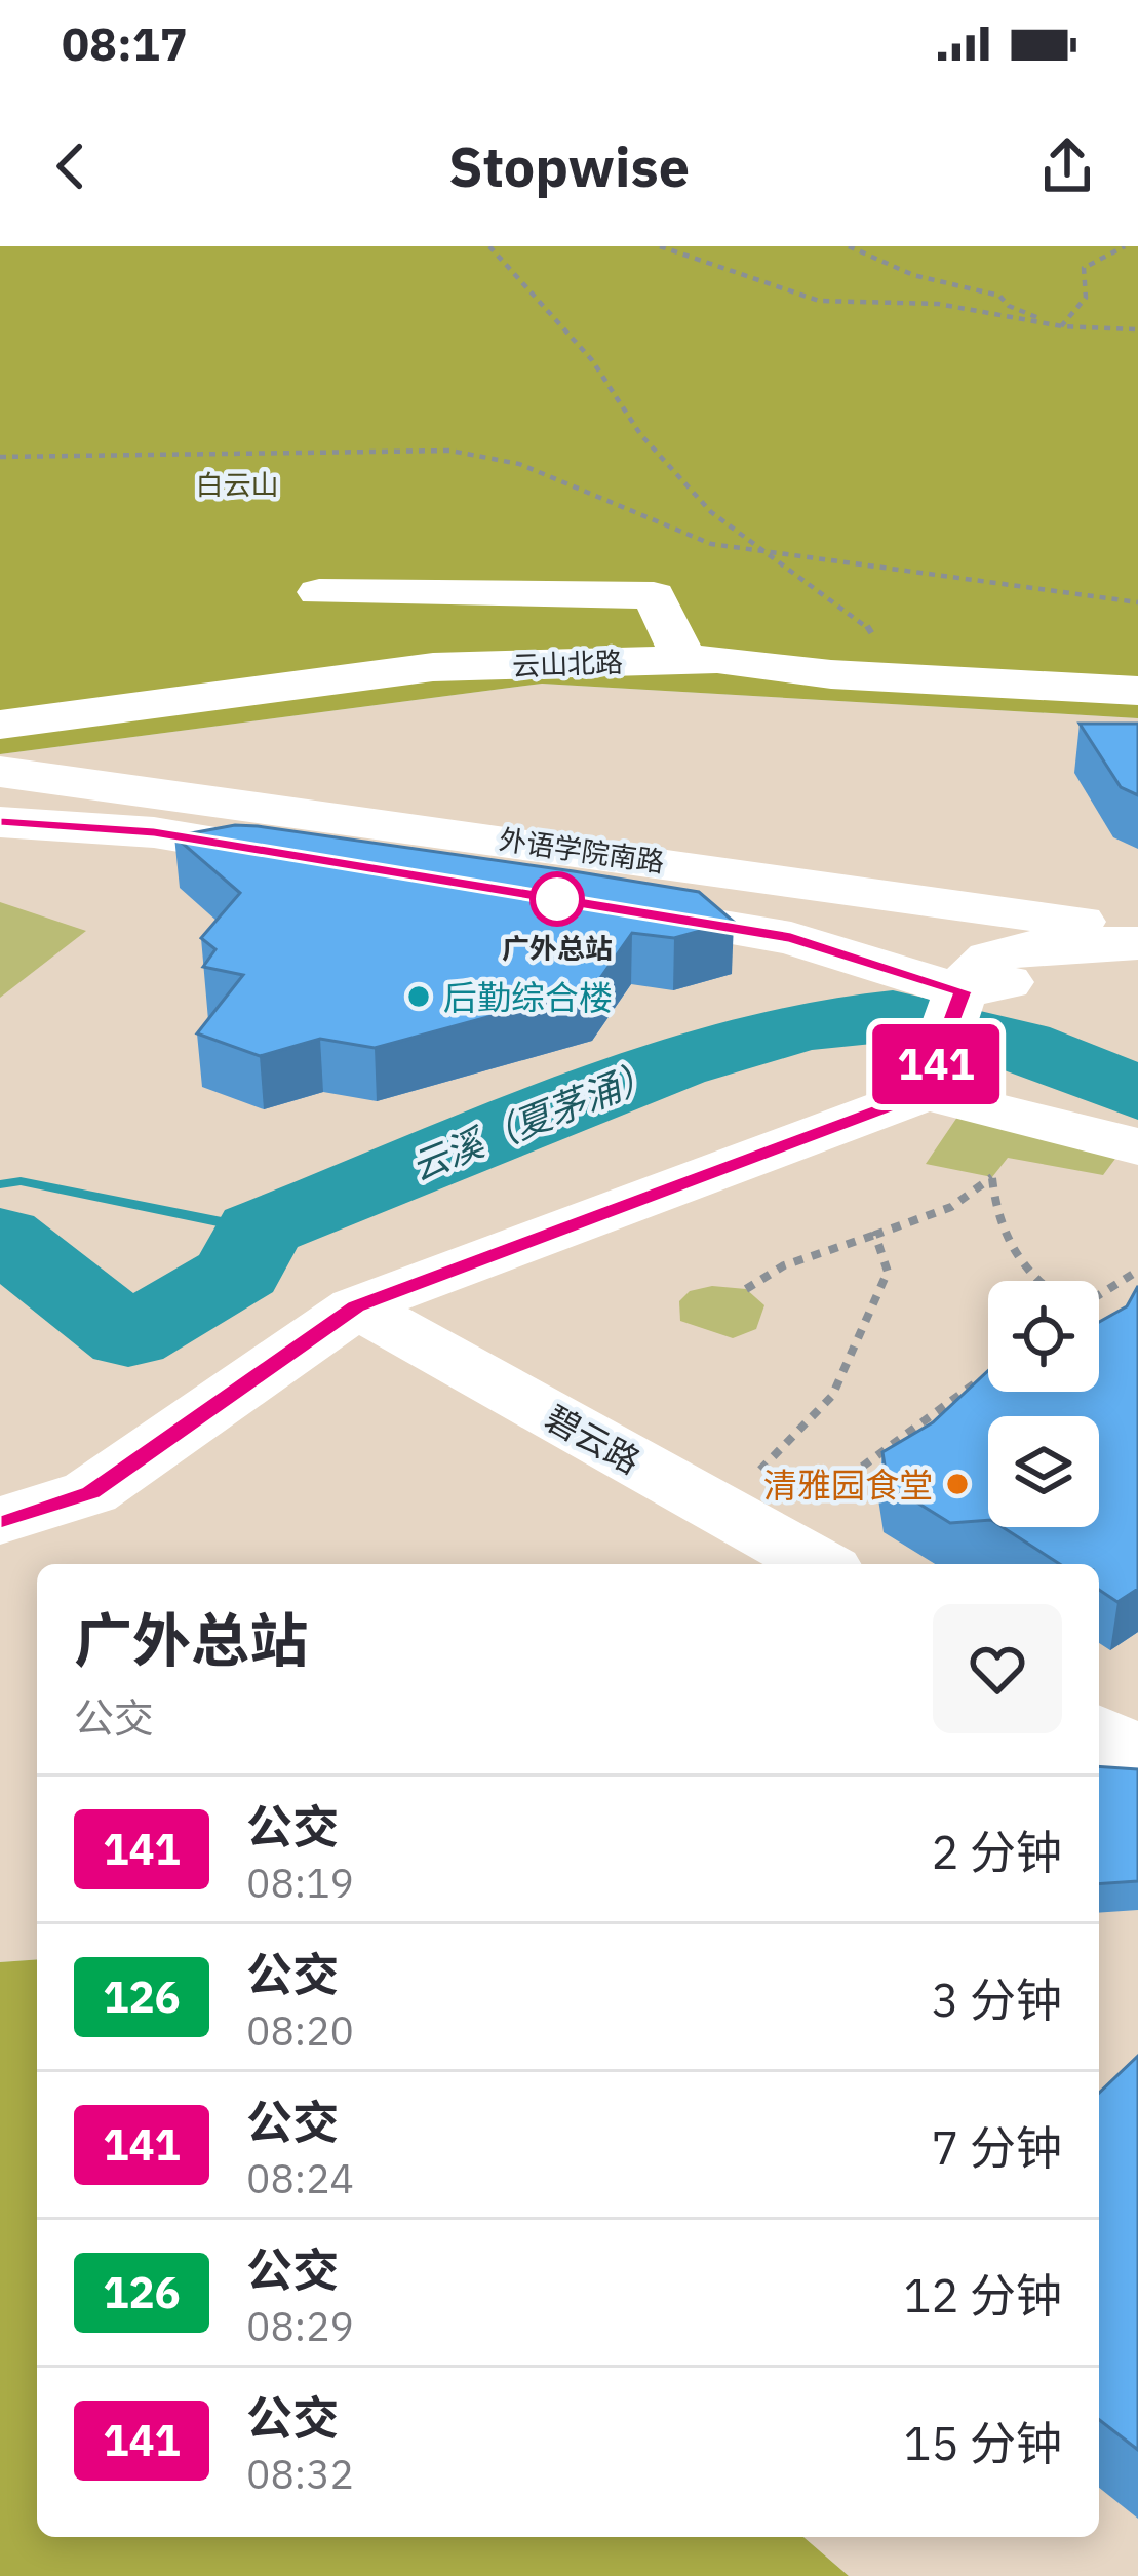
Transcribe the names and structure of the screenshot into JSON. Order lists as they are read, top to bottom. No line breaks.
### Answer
{"streets":{"street":["云山北路","外语学院南路","碧云路"]},"water":["云溪（夏茅涌）"],"parks":["白云山"],"places":["广外总站","后勤综合楼","清雅园食堂"],"lines":["bus line 141"],"page":{"status":"08:17","header":"Stopwise","on_map":"141","heading":["广外总站","公交"],"list":[{"mark":"141","name":"公交","note":"08:19","value":"2 分钟"},{"mark":"126","name":"公交","note":"08:20","value":"3 分钟"},{"mark":"141","name":"公交","note":"08:24","value":"7 分钟"},{"mark":"126","name":"公交","note":"08:29","value":"12 分钟"},{"mark":"141","name":"公交","note":"08:32","value":"15 分钟"}]}}
